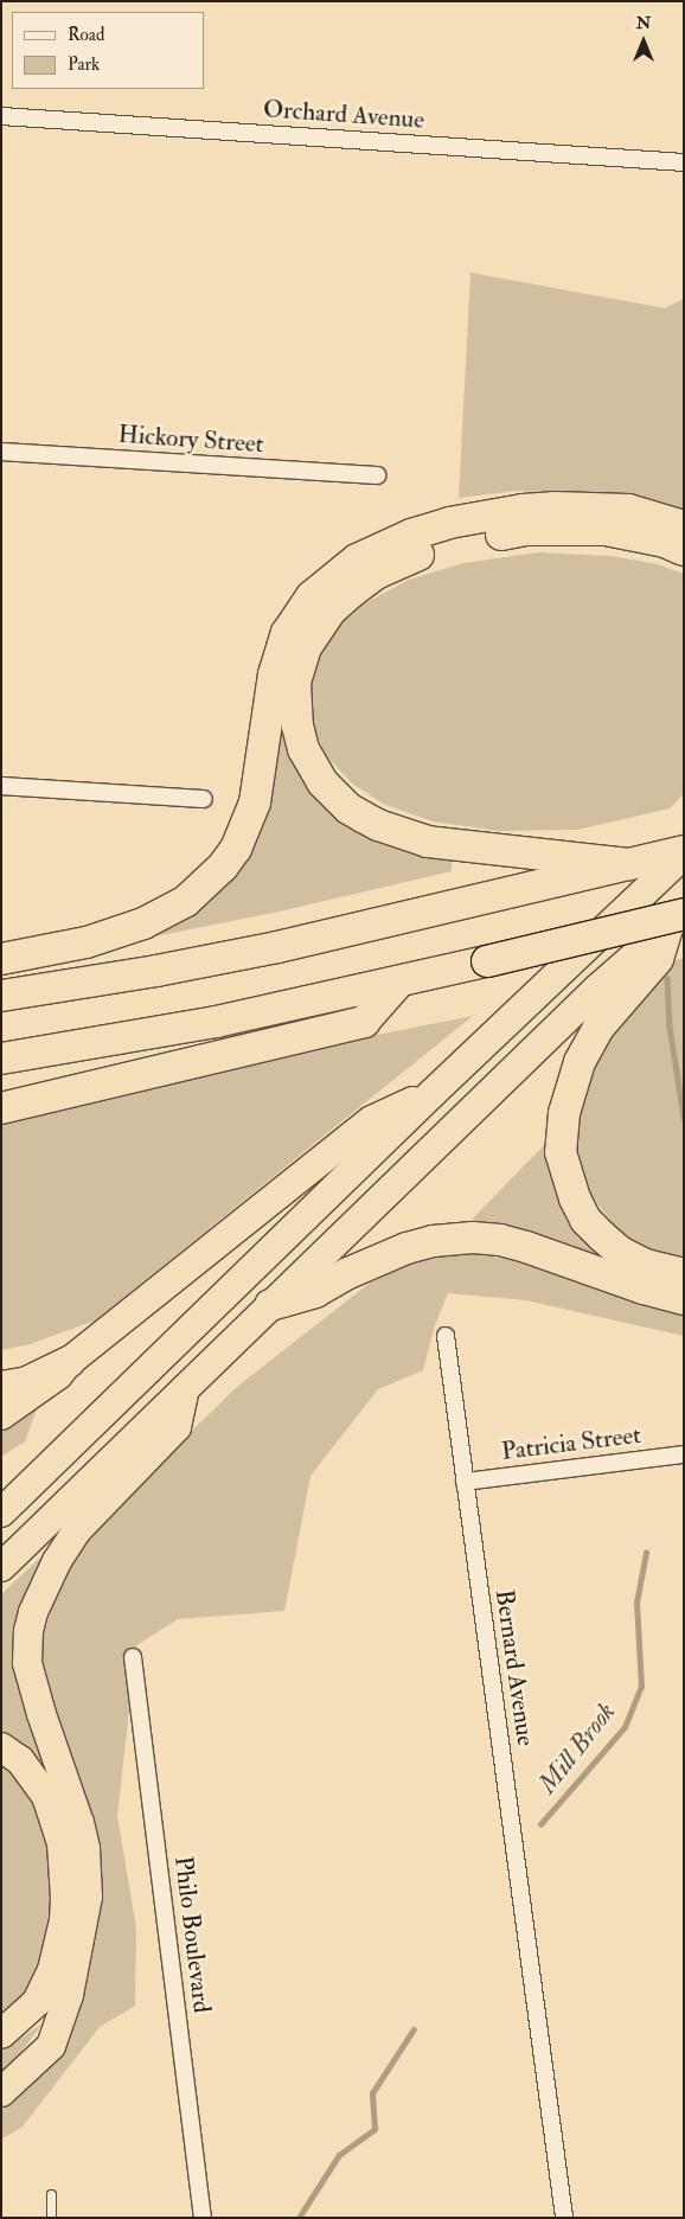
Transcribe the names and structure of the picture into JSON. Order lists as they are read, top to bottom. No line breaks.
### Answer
{"streets":{"street":["Orchard Avenue","Hickory Street","Patricia Street","Bernard Avenue","Philo Boulevard"]},"crossings":[["Patricia Street","Bernard Avenue"]],"water":["Mill Brook"],"legend":["Road","Park"],"north":"top"}
